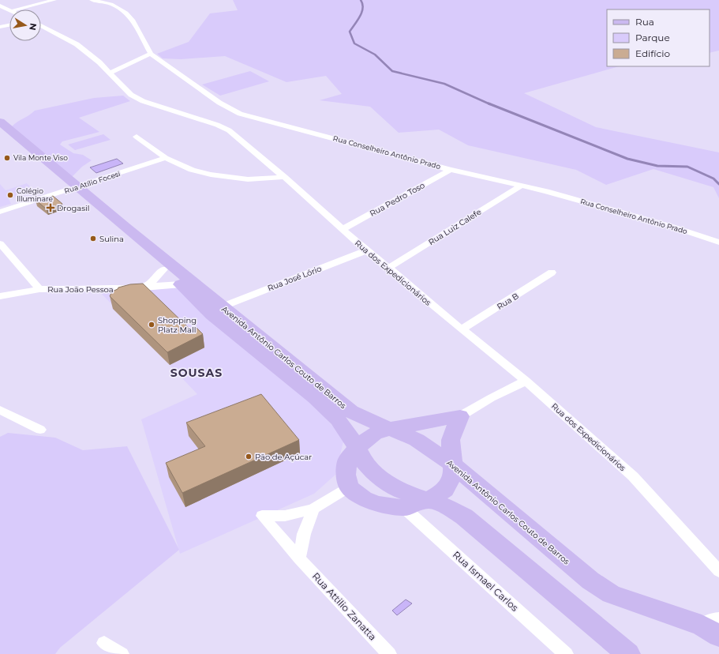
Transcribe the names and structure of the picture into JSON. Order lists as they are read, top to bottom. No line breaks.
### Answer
{"streets":{"main road":["Avenida Antônio Carlos Couto de Barros"],"street":["Rua Conselheiro Antônio Prado","Rua Atílio Focesi","Rua Pedro Toso","Rua Luiz Calefe","Rua dos Expedicionários","Rua José Lório","Rua João Pessoa","Rua B","Rua Ismael Carlos","Rua Attilio Zanatta"]},"crossings":[["Rua Conselheiro Antônio Prado","Rua Pedro Toso"],["Rua Conselheiro Antônio Prado","Rua Luiz Calefe"],["Rua Atílio Focesi","Avenida Antônio Carlos Couto de Barros"],["Rua Pedro Toso","Rua dos Expedicionários"],["Rua Luiz Calefe","Rua dos Expedicionários"],["Rua dos Expedicionários","Rua José Lório"],["Rua dos Expedicionários","Rua B"],["Rua José Lório","Avenida Antônio Carlos Couto de Barros"],["Rua João Pessoa","Avenida Antônio Carlos Couto de Barros"]],"districts":["SOUSAS"],"places":{"other":["Vila Monte Viso","Colégio Illuminare","Sulina","Shopping Platz Mall","Pão de Açúcar"],"health":["Drogasil"]},"legend":["Rua","Parque","Edifício"],"north":"right"}
